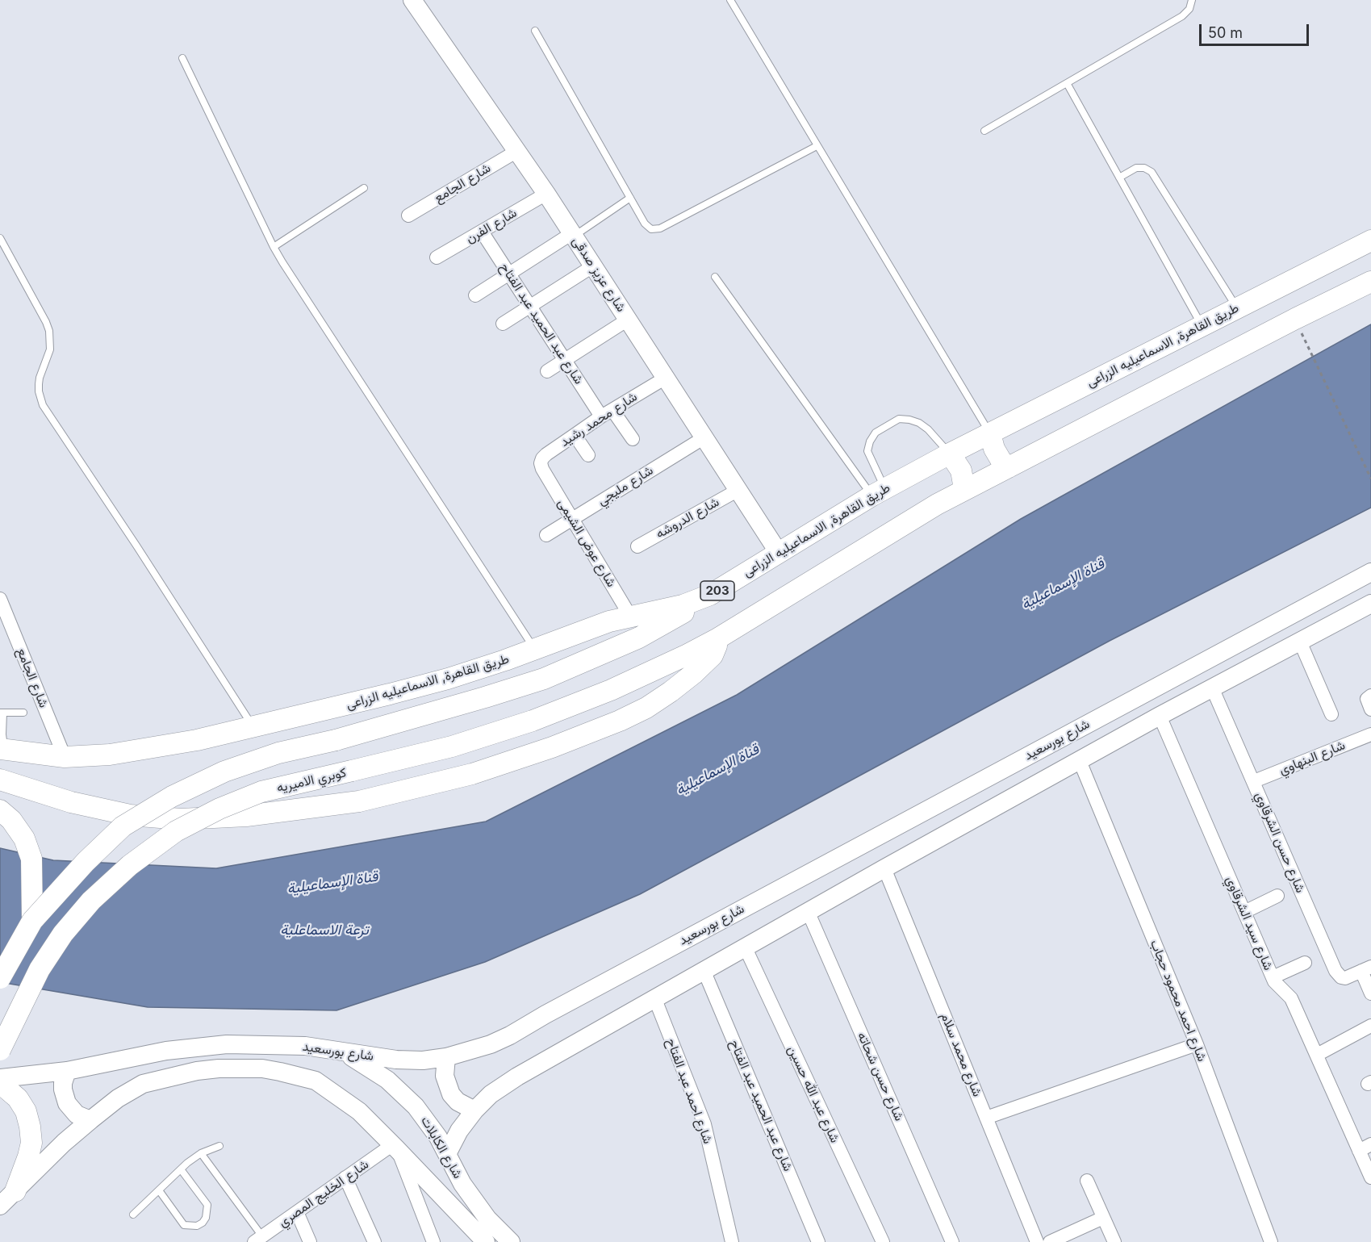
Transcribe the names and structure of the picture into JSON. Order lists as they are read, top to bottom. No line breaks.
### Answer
{"streets":{"main road":["شارع عزيز صدقى","طريق القاهرة, الاسماعيليه الزراعى","203","شارع بورسعيد","كوبري الاميريه","شارع الكابلات"],"street":["شارع الجامع","شارع الفرن","شارع عبد الحميد عبد الفتاح","شارع محمد رشيد","شارع مليجي","شارع الدروشه","شارع عوض الشيمى","شارع البنهاوي","شارع حسن الشرقاوي","شارع سيد الشرقاوي","شارع احمد محمود حجاب","شارع محمد سلام","شارع حسن شحاته","شارع احمد عبد الفتاح","شارع عبد الله حسين","شارع الخليج المصري"]},"crossings":[["شارع الجامع","شارع عزيز صدقى"],["شارع الجامع","طريق القاهرة, الاسماعيليه الزراعى"],["شارع الفرن","شارع عزيز صدقى"],["شارع الفرن","شارع عبد الحميد عبد الفتاح"],["شارع عزيز صدقى","طريق القاهرة, الاسماعيليه الزراعى"],["شارع عزيز صدقى","شارع محمد رشيد"],["شارع عزيز صدقى","شارع مليجي"],["شارع عزيز صدقى","شارع الدروشه"],["شارع عبد الحميد عبد الفتاح","شارع محمد رشيد"],["طريق القاهرة, الاسماعيليه الزراعى","شارع عوض الشيمى"],["شارع محمد رشيد","شارع عوض الشيمى"],["شارع مليجي","شارع عوض الشيمى"],["شارع بورسعيد","شارع الكابلات"],["شارع البنهاوي","شارع حسن الشرقاوي"],["شارع الكابلات","شارع الخليج المصري"]],"water":["قناة الإسماعيلية","ترعة الاسماعلية"],"scale_bar":"50 m"}
